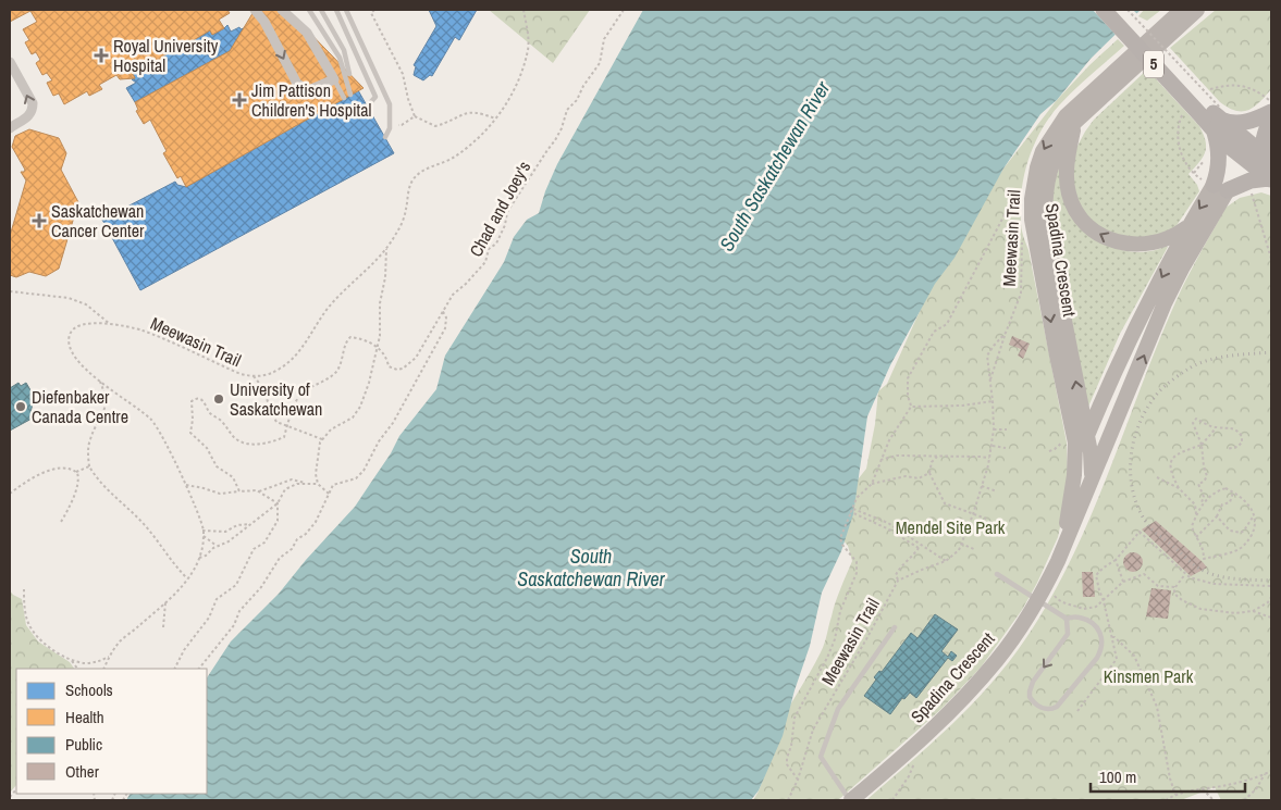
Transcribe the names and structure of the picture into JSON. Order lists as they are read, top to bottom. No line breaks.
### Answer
{"streets":{"main road":["5"],"street":["Spadina Crescent"],"path":["Chad and Joey's","Meewasin Trail"]},"water":["South Saskatchewan River"],"parks":["Mendel Site Park","Kinsmen Park"],"places":{"health":["Royal University Hospital","Jim Pattison Children's Hospital","Saskatchewan Cancer Center"],"other":["University of Saskatchewan","Diefenbaker Canada Centre"]},"legend":["Schools","Health","Public","Other"],"scale_bar":"100 m"}
